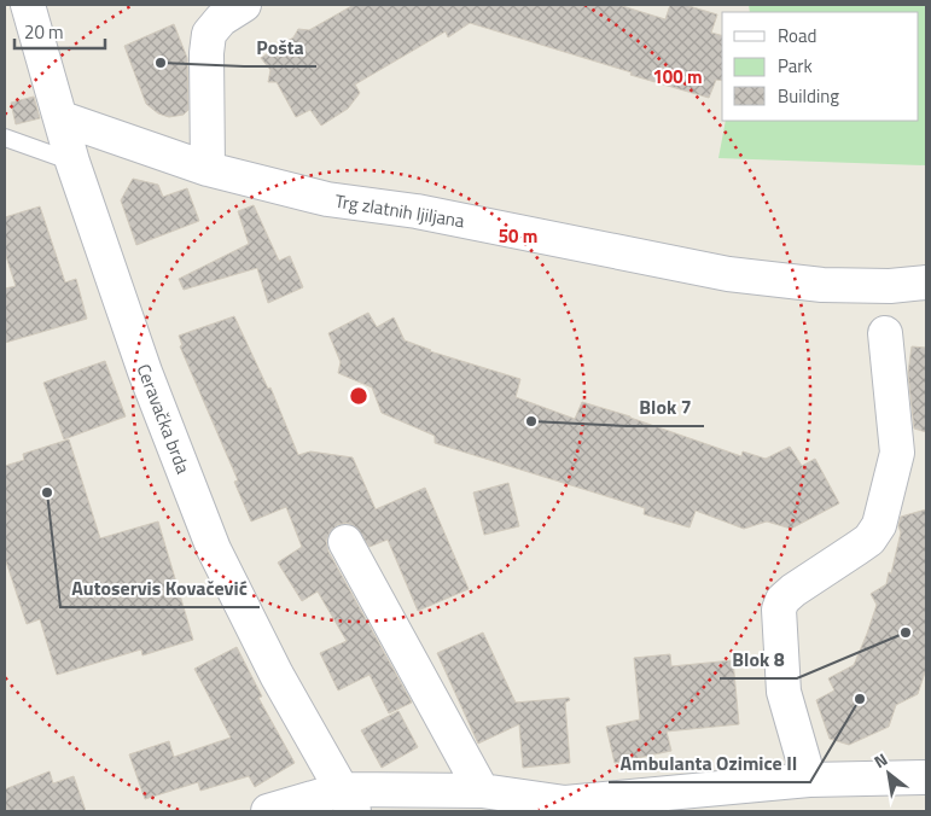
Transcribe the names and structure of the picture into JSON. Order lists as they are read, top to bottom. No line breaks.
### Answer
{"streets":{"street":["Trg zlatnih ljiljana","Ceravačka brda"]},"crossings":[["Trg zlatnih ljiljana","Ceravačka brda"]],"places":["Pošta","Blok 7","Autoservis Kovačević","Blok 8","Ambulanta Ozimice II"],"legend":["Road","Park","Building"],"scale_bar":"20 m","north":"top left","rings":["100 m","50 m"]}
